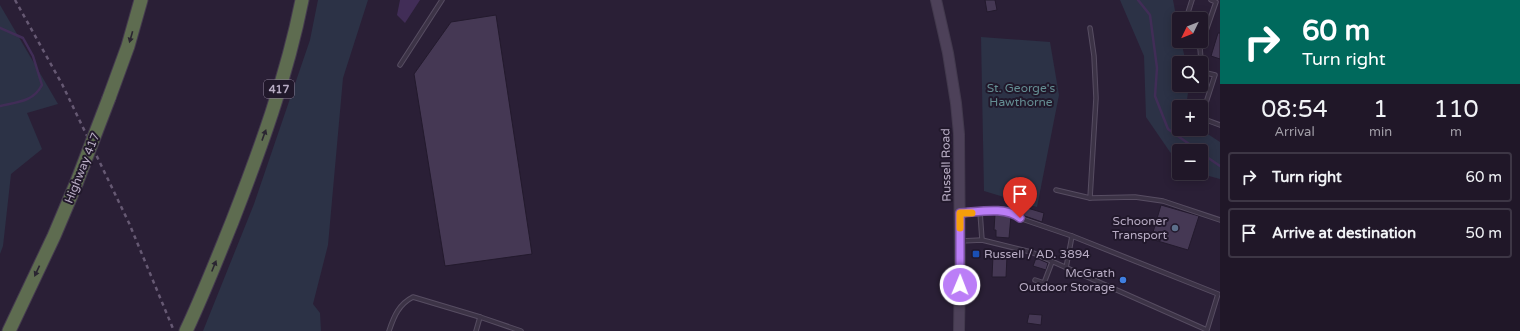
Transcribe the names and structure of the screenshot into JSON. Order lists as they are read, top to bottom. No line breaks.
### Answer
{"streets":{"highway":["417","Highway 417"],"main road":["Russell Road"]},"one_way":["Highway 417"],"parks":["St. George's Hawthorne"],"places":{"other":["Schooner Transport","McGrath Outdoor Storage"],"transit":["Russell / AD. 3894"]},"north":"bottom left","page":{"turn":["60 m","Turn right"],"map_buttons":["+","−"],"eta":["08:54","Arrival","1","min","110","m"],"list":[{"name":"Turn right","value":"60 m"},{"name":"Arrive at destination","value":"50 m"}]}}
